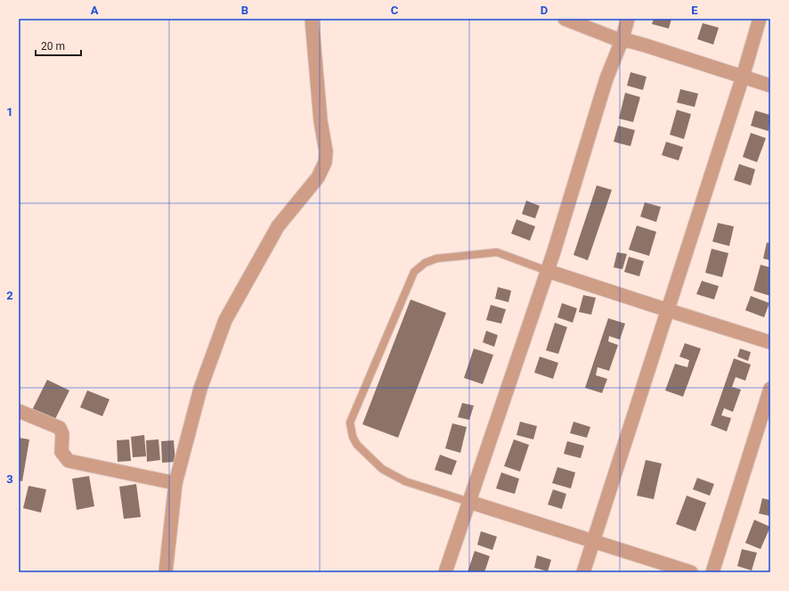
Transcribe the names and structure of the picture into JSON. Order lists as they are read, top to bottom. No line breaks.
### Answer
{"scale_bar":"20 m","grid":{"columns":["A","B","C","D","E"],"rows":["1","2","3"]}}
